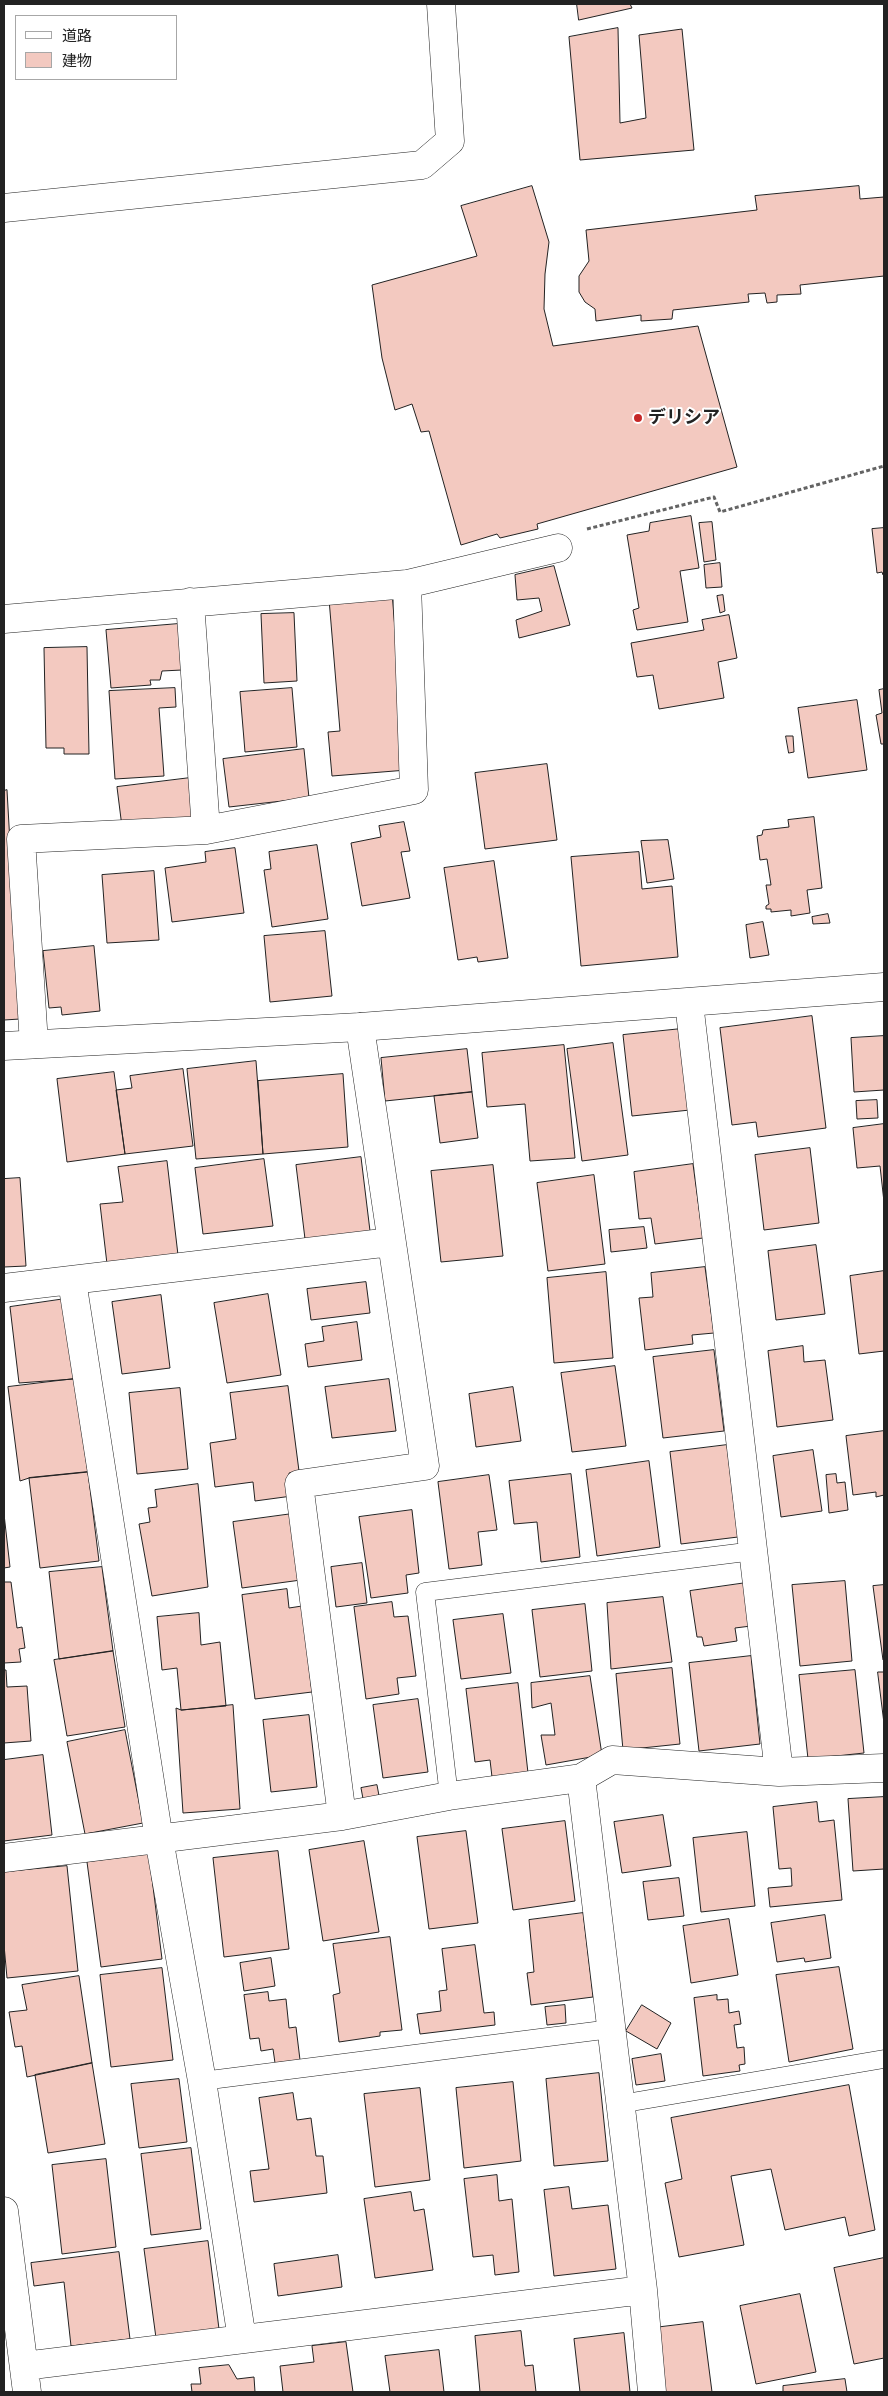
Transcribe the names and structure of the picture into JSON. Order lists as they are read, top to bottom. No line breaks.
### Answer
{"places":["デリシア"],"legend":["道路","建物"]}
